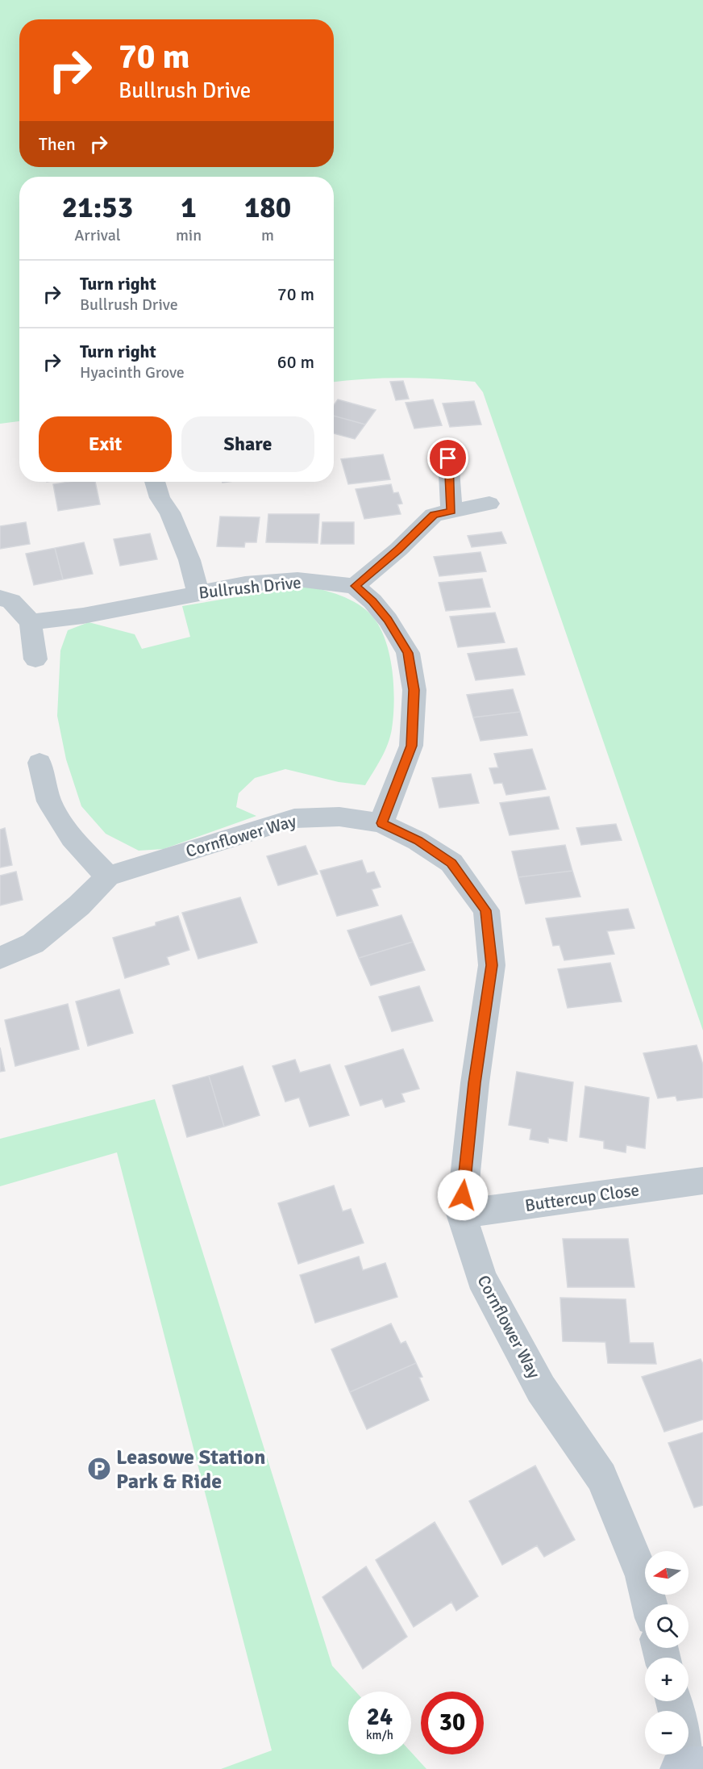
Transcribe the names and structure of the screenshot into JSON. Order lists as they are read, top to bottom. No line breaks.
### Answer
{"streets":{"street":["Bullrush Drive","Cornflower Way","Buttercup Close"]},"crossings":[["Cornflower Way","Buttercup Close"]],"places":{"parking":["Leasowe Station Park & Ride"]},"north":"left","page":{"turn":["70 m","Bullrush Drive"],"then":"Then","eta":["21:53","Arrival","1","min","180","m"],"list":[{"name":"Turn right","note":"Bullrush Drive","value":"70 m"},{"name":"Turn right","note":"Hyacinth Grove","value":"60 m"}],"buttons":["Exit","Share"],"map_buttons":["+","−"],"speed":"24 km/h","limit":"30"}}
